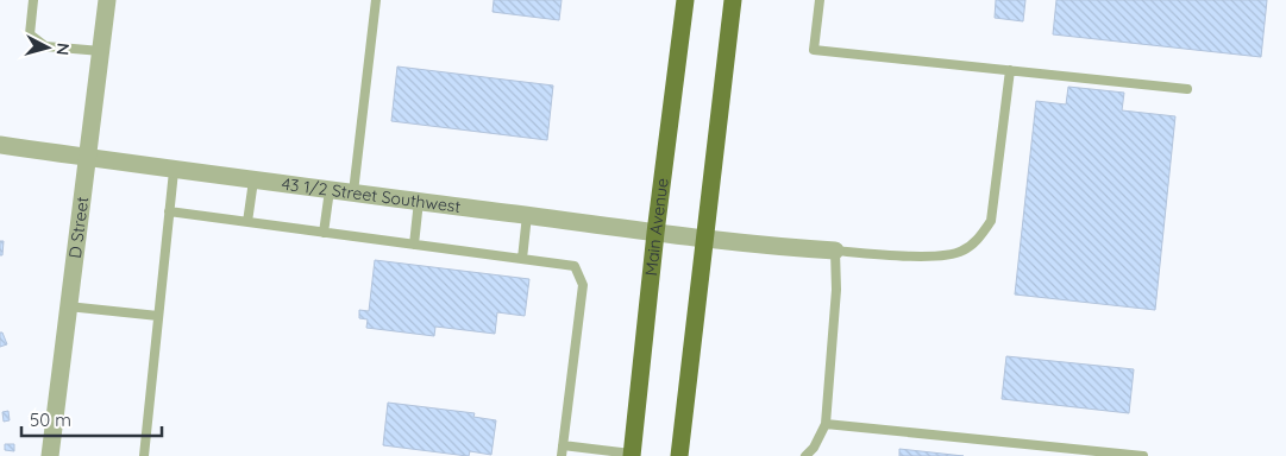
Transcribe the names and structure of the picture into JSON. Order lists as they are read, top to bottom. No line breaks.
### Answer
{"streets":{"main road":["Main Avenue"],"street":["43 1/2 Street Southwest","D Street"]},"crossings":[["43 1/2 Street Southwest","D Street"],["43 1/2 Street Southwest","Main Avenue"]],"scale_bar":"50 m","north":"right"}
